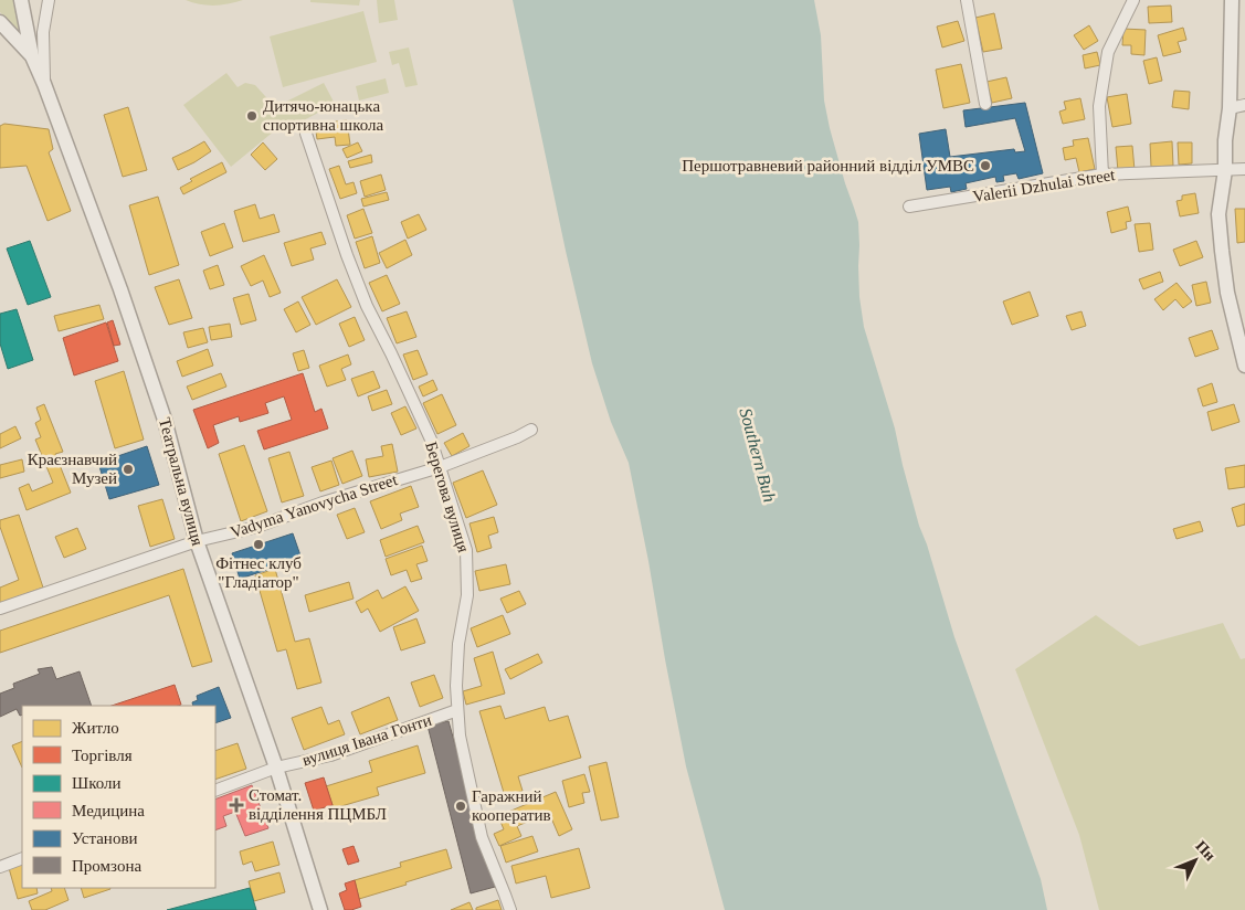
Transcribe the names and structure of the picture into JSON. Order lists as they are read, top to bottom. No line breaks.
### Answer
{"streets":{"street":["Valerii Dzhulai Street","Театральна вулиця","Берегова вулиця","Vadyma Yanovycha Street","вулиця Івана Гонти"]},"crossings":[["Театральна вулиця","Vadyma Yanovycha Street"],["Театральна вулиця","вулиця Івана Гонти"],["Берегова вулиця","Vadyma Yanovycha Street"],["Берегова вулиця","вулиця Івана Гонти"]],"water":["Southern Buh"],"places":{"other":["Дитячо-юнацька спортивна школа","Першотравневий районний відділ УМВС","Краєзнавчий Музей","Фітнес клуб \"Гладіатор\"","Гаражний кооператив"],"health":["Стомат. відділення ПЦМБЛ"]},"legend":["Житло","Торгівля","Школи","Медицина","Установи","Промзона"],"north":"top right"}
